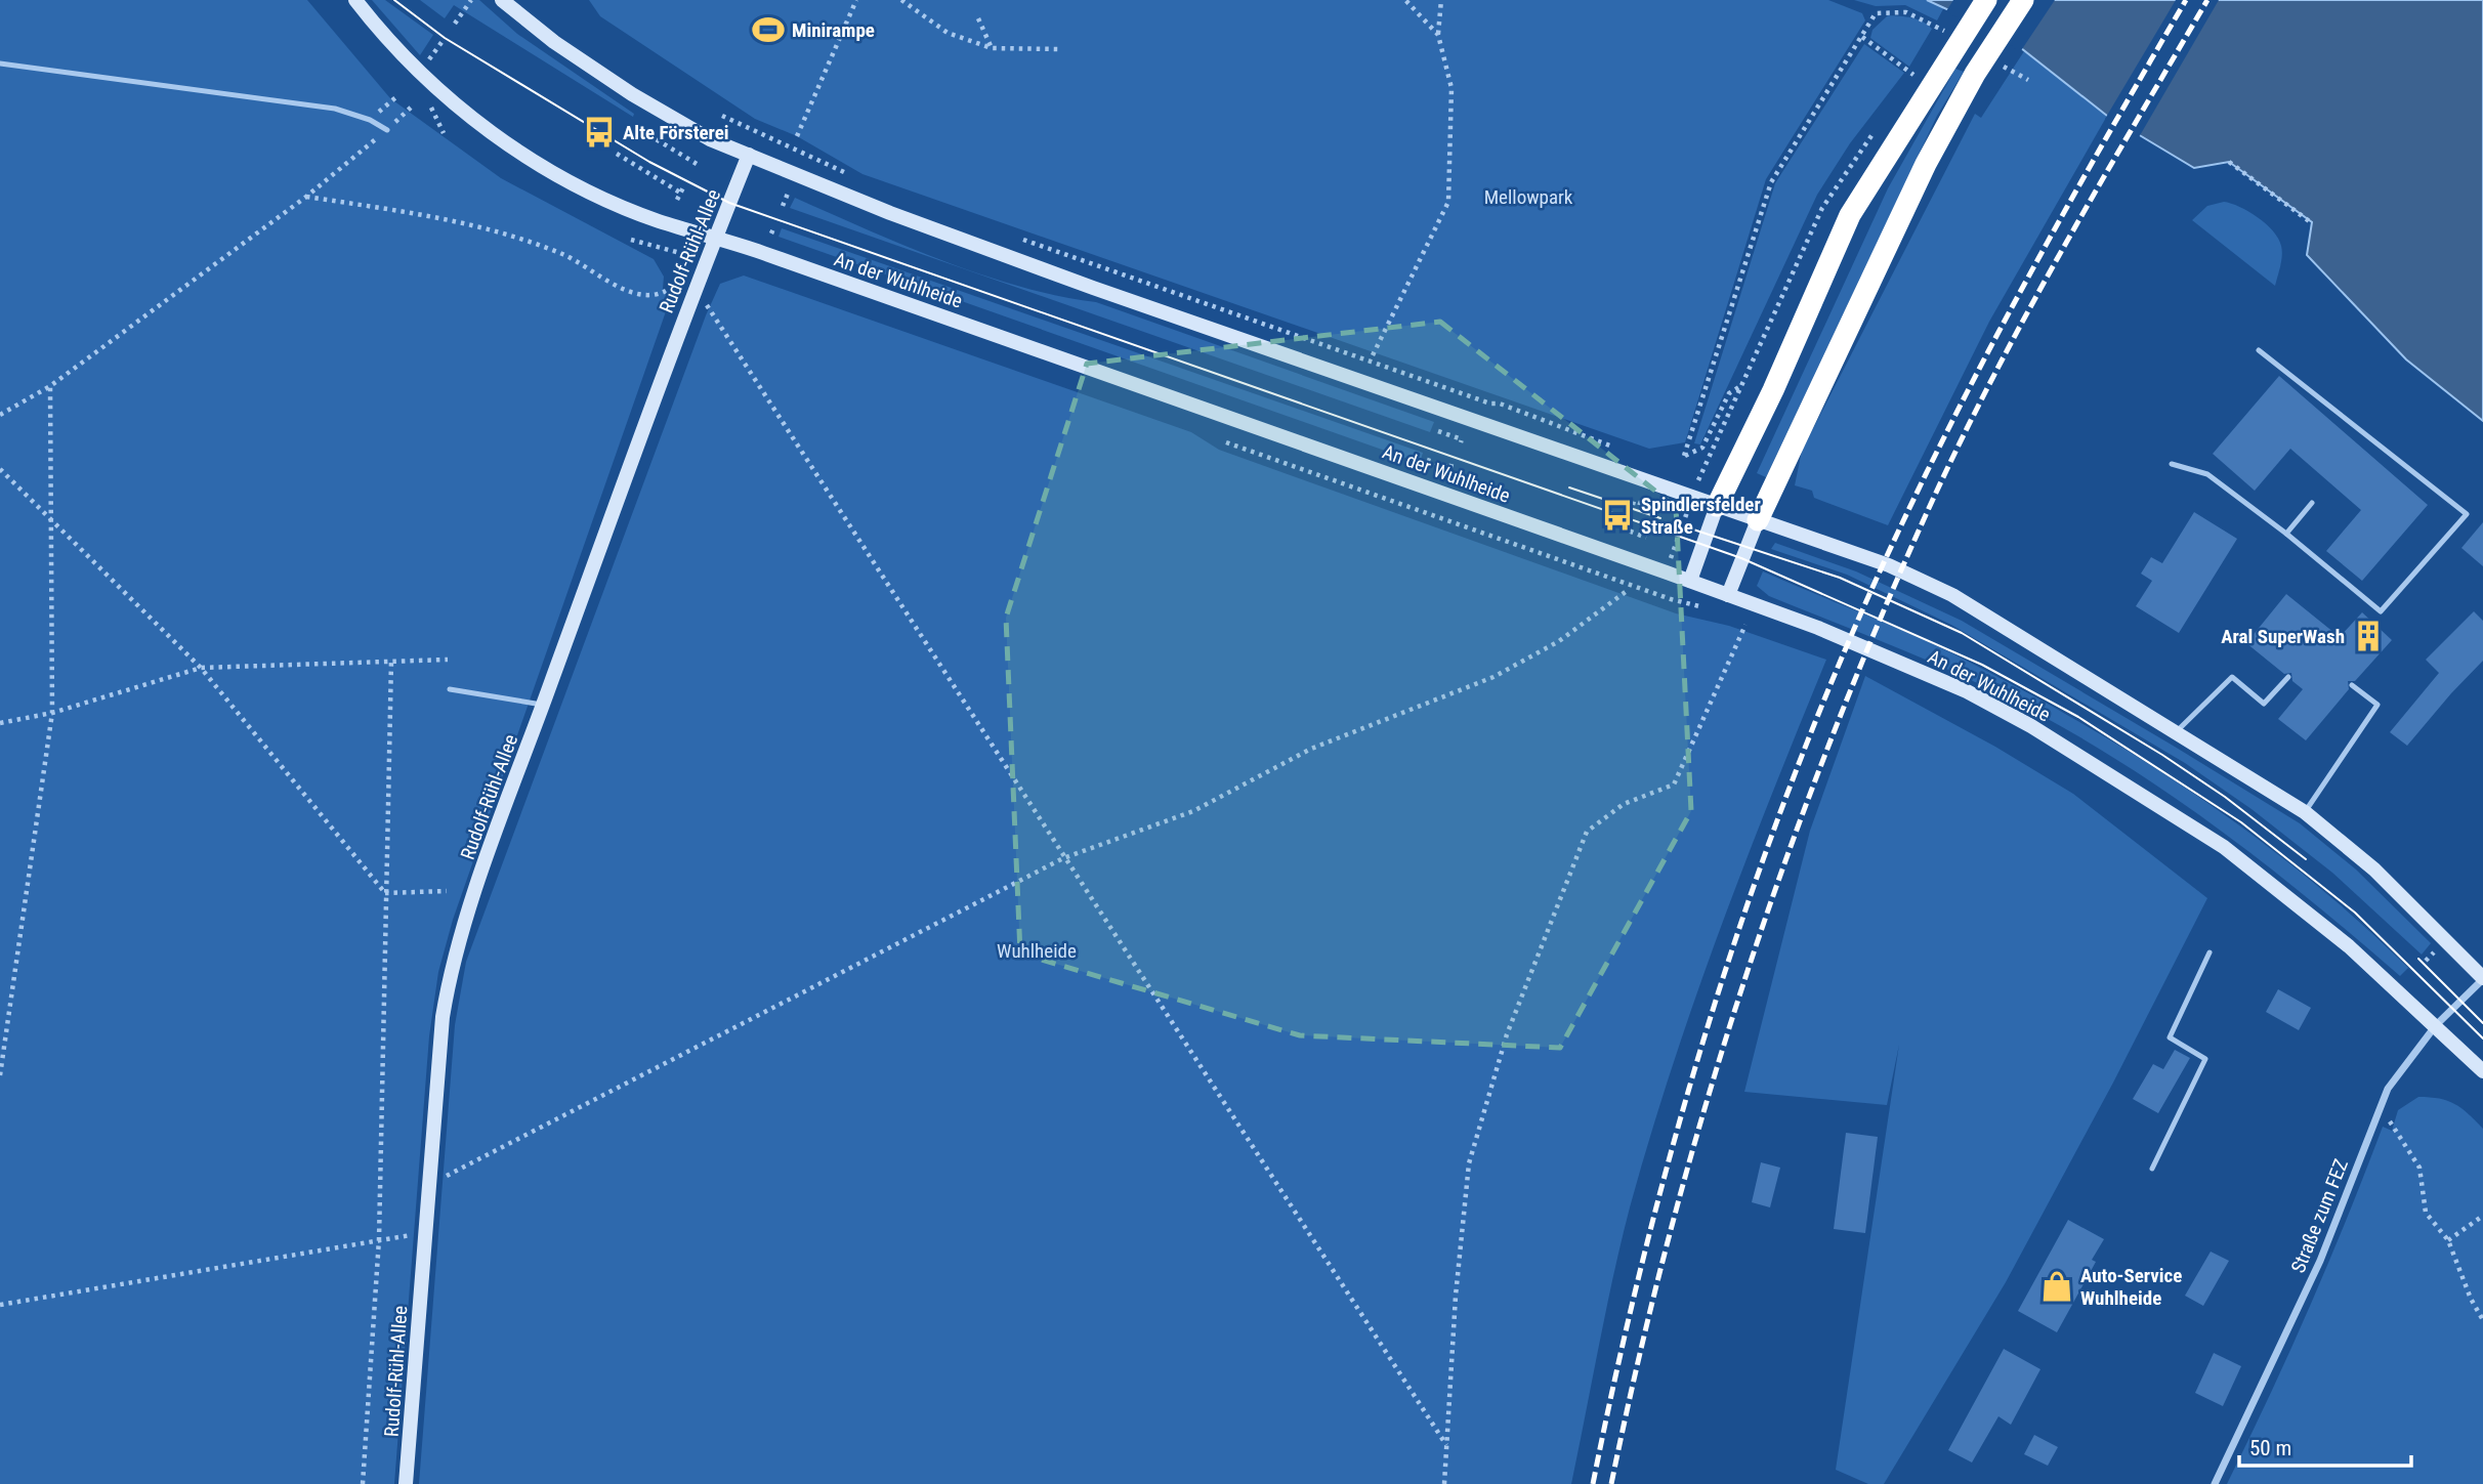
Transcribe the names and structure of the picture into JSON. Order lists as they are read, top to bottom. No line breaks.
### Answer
{"streets":{"main road":["Rudolf-Rühl-Allee","An der Wuhlheide"],"street":["Straße zum FEZ"]},"crossings":[["Rudolf-Rühl-Allee","An der Wuhlheide"],["An der Wuhlheide","Straße zum FEZ"]],"parks":["Mellowpark","Wuhlheide"],"places":{"sports":["Minirampe"],"bus stop":["Alte Försterei","Spindlersfelder Straße"],"building":["Aral SuperWash"],"shop":["Auto-Service Wuhlheide"]},"scale_bar":"50 m"}
